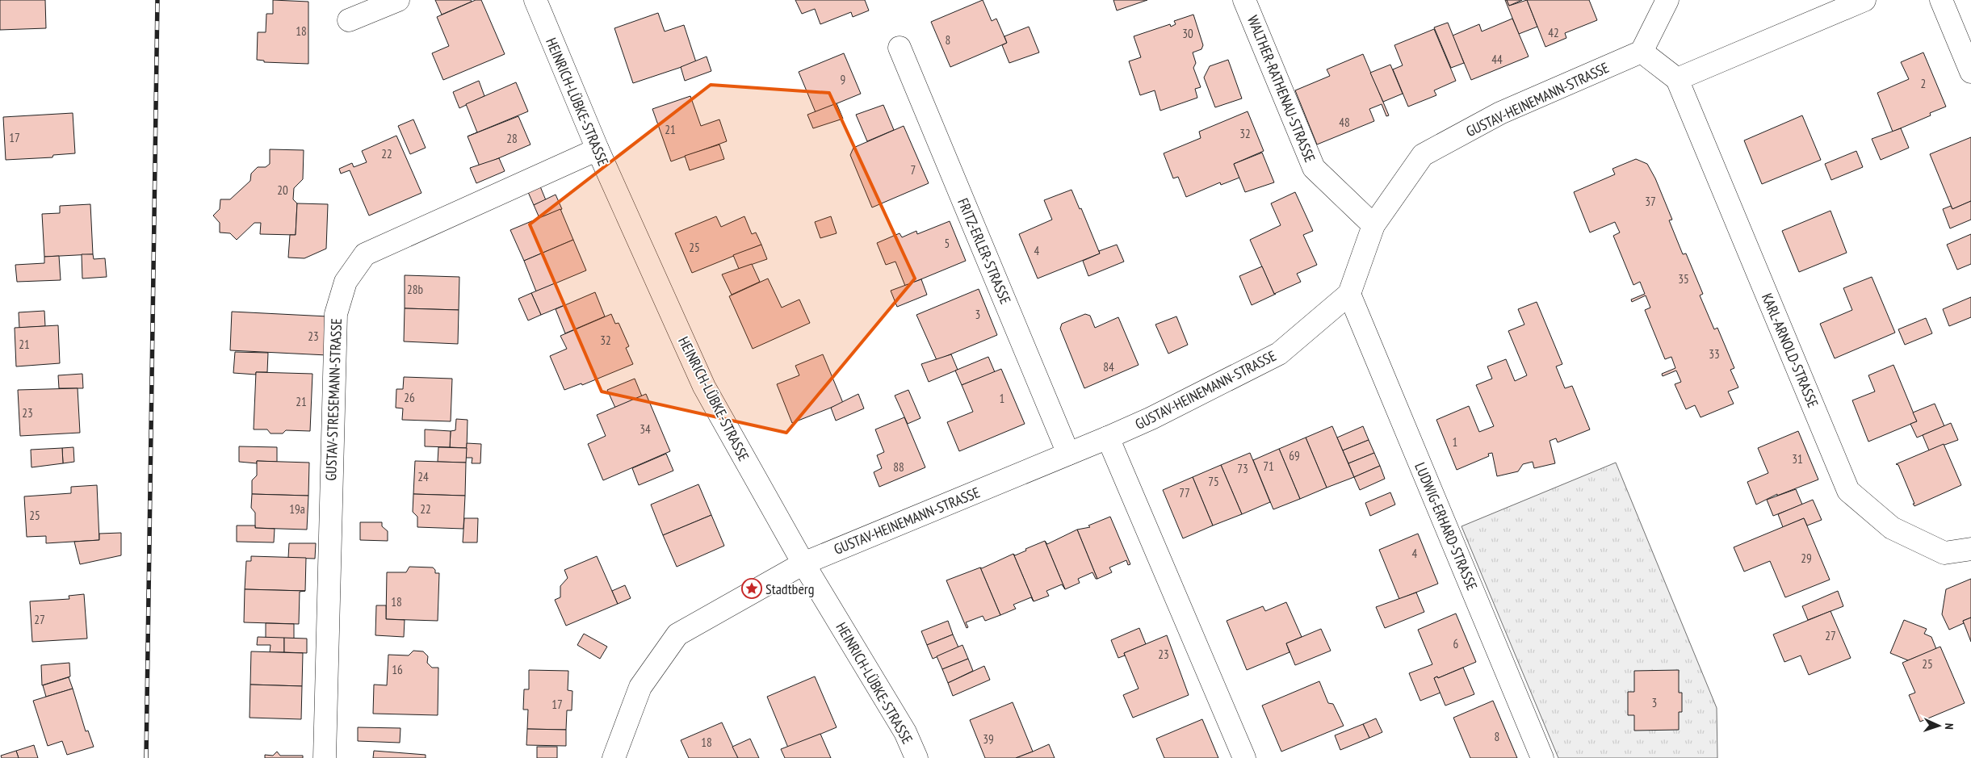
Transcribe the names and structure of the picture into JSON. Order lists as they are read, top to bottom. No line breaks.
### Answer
{"streets":{"street":["WALTHER-RATHENAU-STRASSE","GUSTAV-HEINEMANN-STRASSE","HEINRICH-LÜBKE-STRASSE","FRITZ-ERLER-STRASSE","KARL-ARNOLD-STRASSE","GUSTAV-STRESEMANN-STRASSE","LUDWIG-ERHARD-STRASSE"]},"crossings":[["WALTHER-RATHENAU-STRASSE","GUSTAV-HEINEMANN-STRASSE"],["GUSTAV-HEINEMANN-STRASSE","HEINRICH-LÜBKE-STRASSE"],["GUSTAV-HEINEMANN-STRASSE","FRITZ-ERLER-STRASSE"],["GUSTAV-HEINEMANN-STRASSE","KARL-ARNOLD-STRASSE"],["GUSTAV-HEINEMANN-STRASSE","LUDWIG-ERHARD-STRASSE"],["HEINRICH-LÜBKE-STRASSE","GUSTAV-STRESEMANN-STRASSE"]],"places":{"place":["Stadtberg"]},"house_numbers":["18","42","30","8","44","9","2","48","21","32","17","28","22","7","20","37","5","25","4","35","28b","3","23","32","21","33","84","26","1","21","23","34","1","69","31","71","88","73","24","75","77","19a","22","25","4","29","18","27","27","6","23","25","16","3","17","8","39","18"],"north":"right"}
